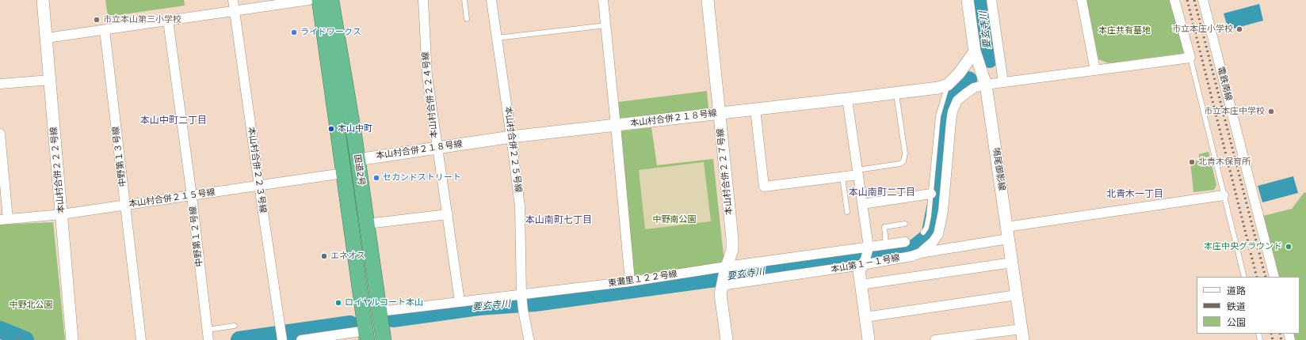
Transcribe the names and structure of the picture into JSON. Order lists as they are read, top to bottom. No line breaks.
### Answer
{"streets":{"highway":["国道2号"],"street":["電鉄南線","本山村合併２２４号線","本山村合併２１８号線","本山村合併２２５号線","中野第１３号線","鳴尾御影線","本山村合併２２２号線","本山村合併２２３号線","本山村合併２２７号線","本山村合併２１５号線","中野第１２号線","本山第１－１号線","東灘里１２２号線"]},"crossings":[["本山村合併２２４号線","本山村合併２１８号線"],["本山村合併２２４号線","東灘里１２２号線"],["本山村合併２１８号線","本山村合併２２５号線"],["本山村合併２１８号線","国道2号"],["本山村合併２１８号線","本山村合併２２７号線"],["本山村合併２２５号線","東灘里１２２号線"],["中野第１３号線","本山村合併２１５号線"],["鳴尾御影線","本山第１－１号線"],["本山村合併２２２号線","本山村合併２１５号線"],["本山村合併２２３号線","本山村合併２１５号線"],["国道2号","本山村合併２１５号線"],["国道2号","東灘里１２２号線"],["本山村合併２２７号線","本山第１－１号線"],["本山村合併２２７号線","東灘里１２２号線"],["本山村合併２１５号線","中野第１２号線"]],"districts":["本山中町二丁目","本山南町二丁目","北青木一丁目","本山南町七丁目"],"water":["要玄寺川"],"parks":["本庄共有墓地","中野南公園","中野北公園"],"places":["市立本山第三小学校","市立本庄小学校","ライドワークス","市立本庄中学校","本山中町","北青木保育所","セカンドストリート","本庄中央グラウンド","エネオス","ロイヤルコート本山"],"legend":["道路","鉄道","公園"]}
